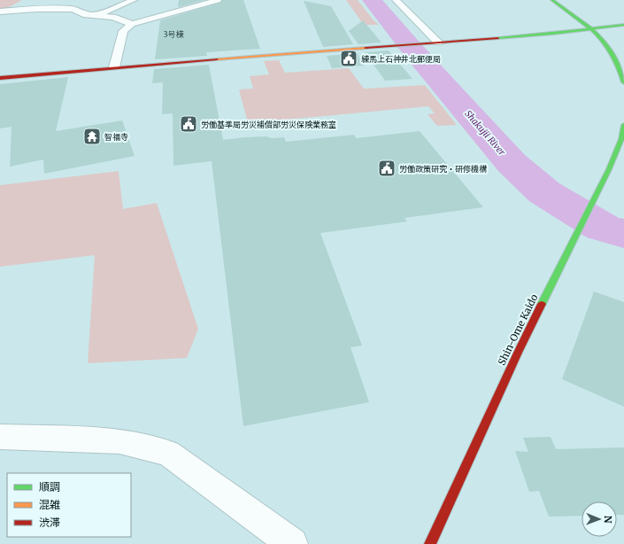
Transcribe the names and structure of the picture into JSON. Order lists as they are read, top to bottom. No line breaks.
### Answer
{"streets":{"street":["Shin-Ome Kaido"]},"water":["Shakujii River"],"places":{"public building":["練馬上石神井北郵便局","労働基準局労災補償部労災保険業務室","労働政策研究・研修機構"],"temple":["智福寺"]},"house_numbers":["3号棟"],"legend":["順調","混雑","渋滞"],"north":"right"}
